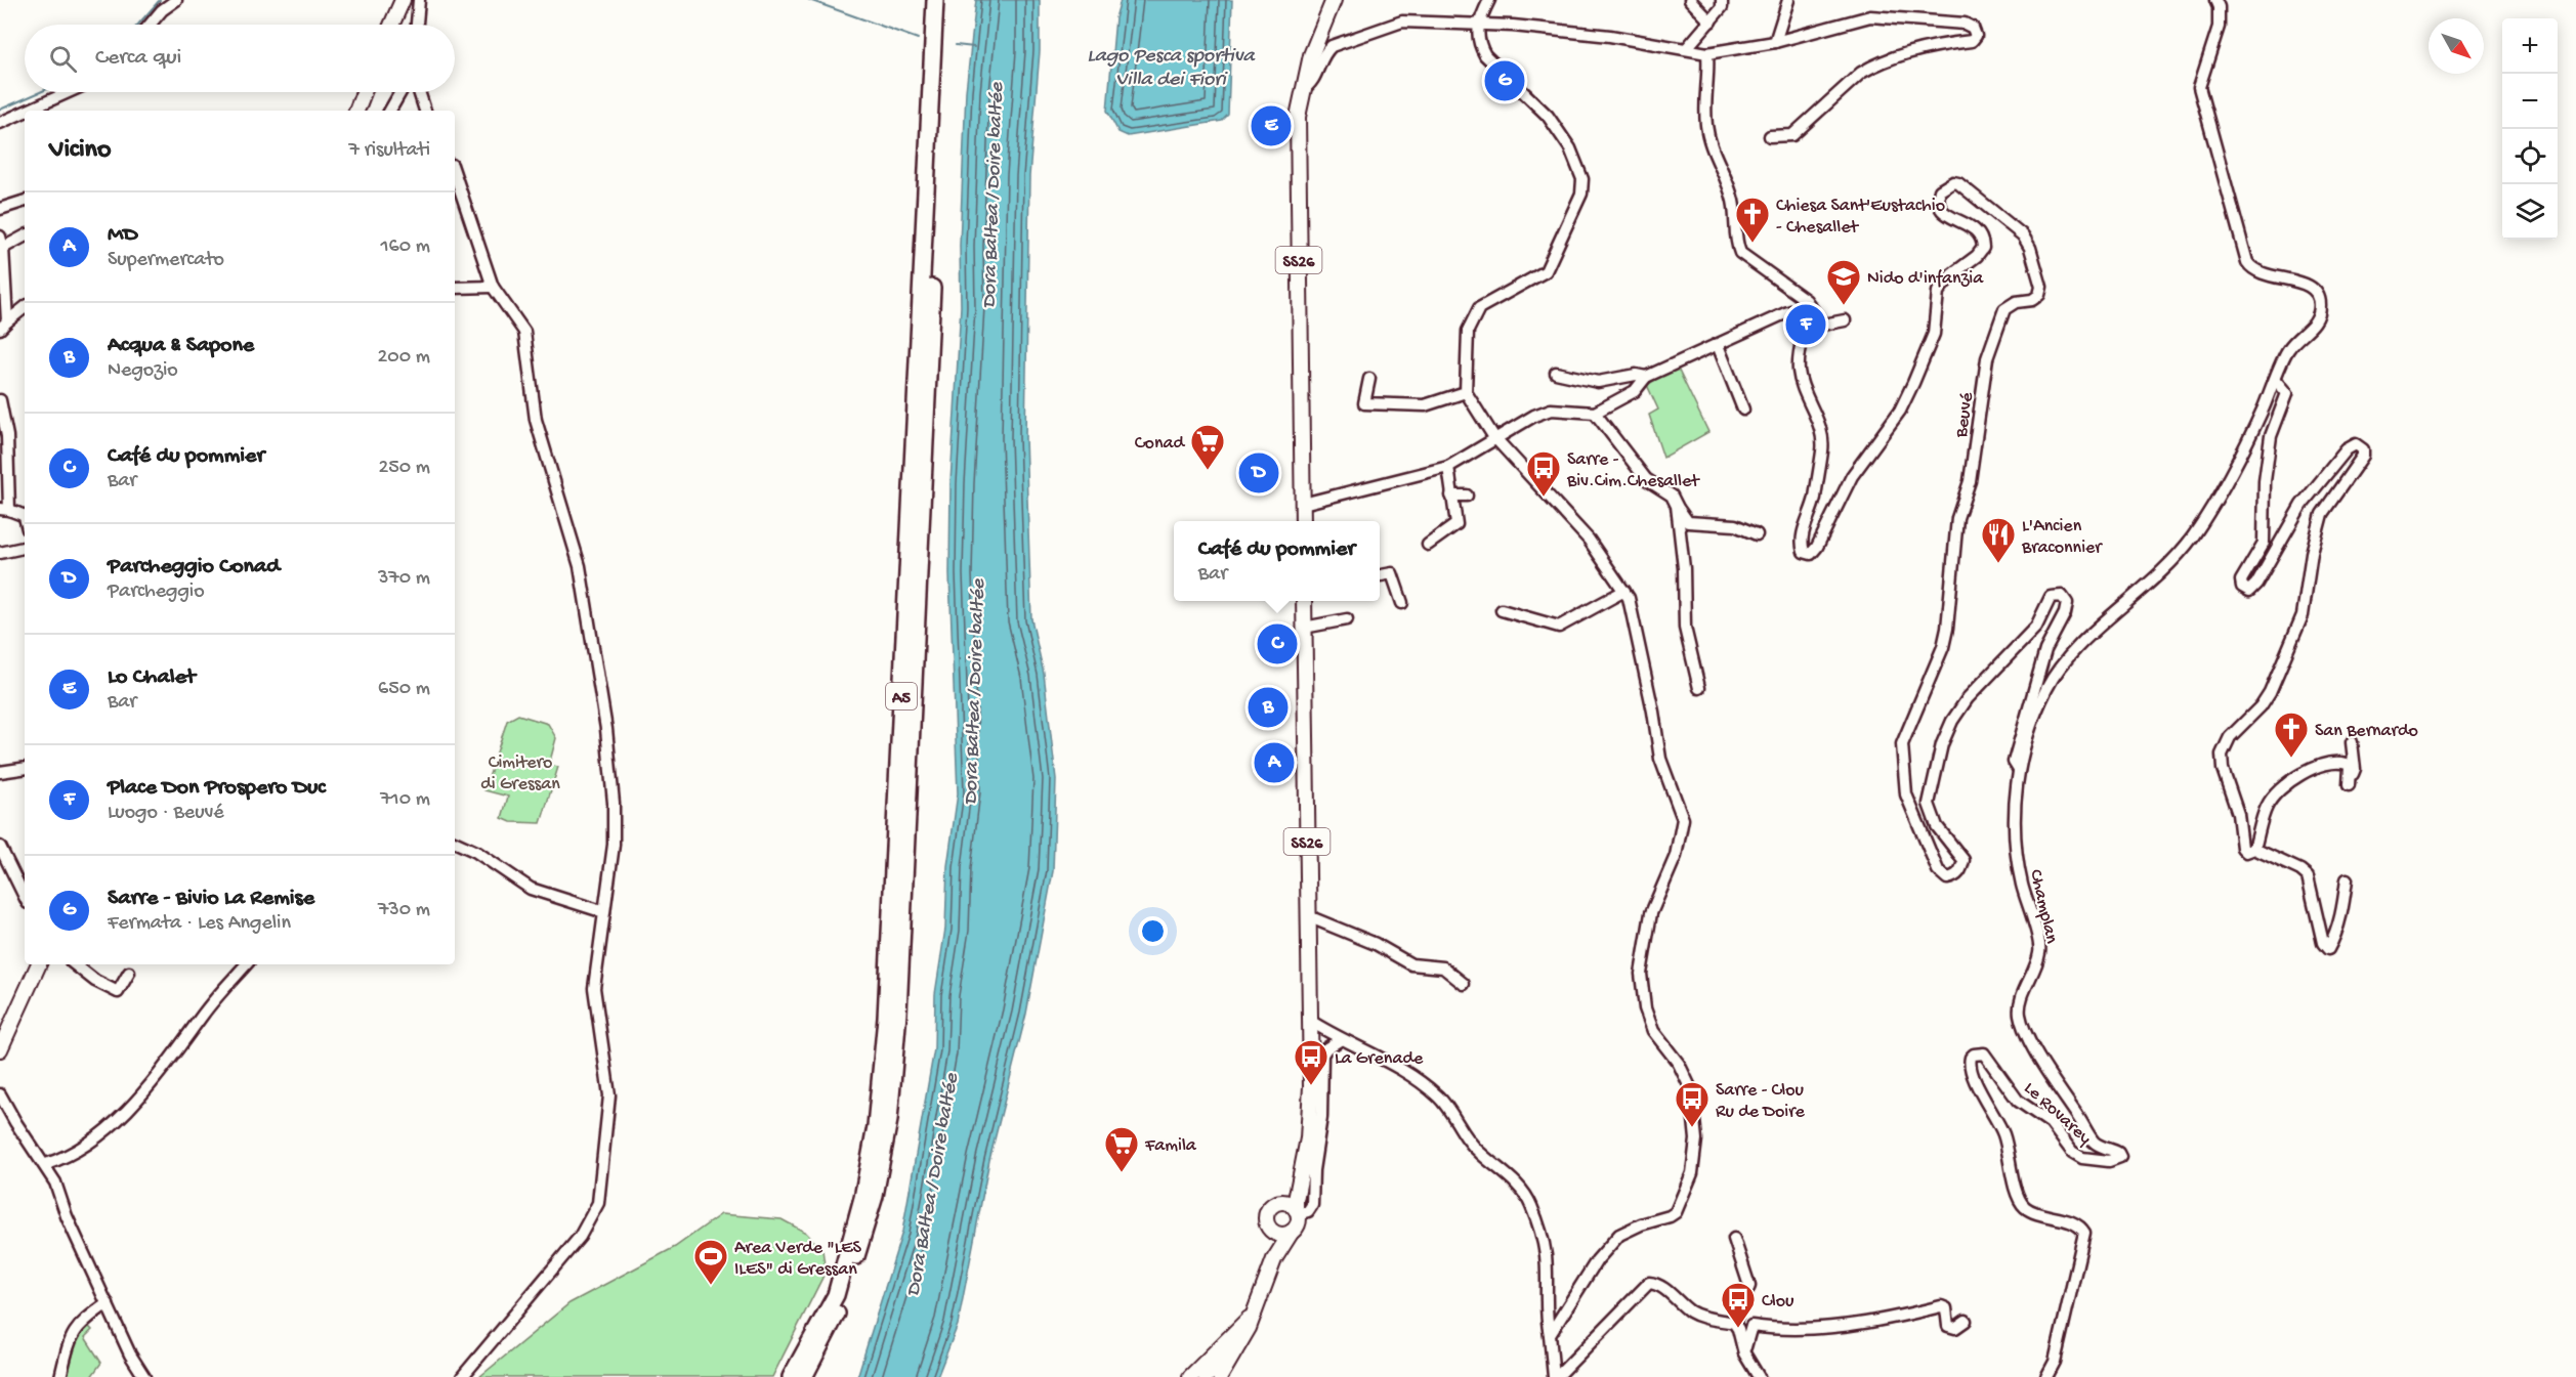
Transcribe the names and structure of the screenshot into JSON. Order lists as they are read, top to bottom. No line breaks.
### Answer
{"streets":{"highway":["A5"],"main road":["SS26"],"street":["Beuvé","Champlan","Le Rovarey"]},"crossings":[["Beuvé","Champlan"],["Champlan","Le Rovarey"]],"water":["Lago Pesca sportiva Villa dei Fiori","Dora Baltea / Doire baltée"],"parks":["Cimitero di Gressan"],"places":{"church":["Chiesa Sant'Eustachio - Chesallet","San Bernardo"],"school or university":["Nido d'infanzia"],"supermarket":["Conad","Famila"],"bus stop":["Sarre - Biv.Cim.Chesallet","La Grenade","Sarre - Clou Ru de Doire","Clou"],"restaurant":["L'Ancien Braconnier"],"sports":["Area Verde \"LES ILES\" di Gressan"]},"north":"bottom right","page":{"map_buttons":["+","−"],"search":"Cerca qui","pins":["G","E","F","D","C","B","A"],"heading":["Vicino","7 risultati"],"list":[{"mark":"A","name":"MD","note":"Supermercato","value":"160 m"},{"mark":"B","name":"Acqua & Sapone","note":"Negozio","value":"200 m"},{"mark":"C","name":"Café du pommier","note":"Bar","value":"250 m"},{"mark":"D","name":"Parcheggio Conad","note":"Parcheggio","value":"370 m"},{"mark":"E","name":"Lo Chalet","note":"Bar","value":"650 m"},{"mark":"F","name":"Place Don Prospero Duc","note":"Luogo · Beuvé","value":"710 m"},{"mark":"G","name":"Sarre - Bivio La Remise","note":"Fermata · Les Angelin","value":"730 m"}],"popup":["Café du pommier","Bar"]}}
